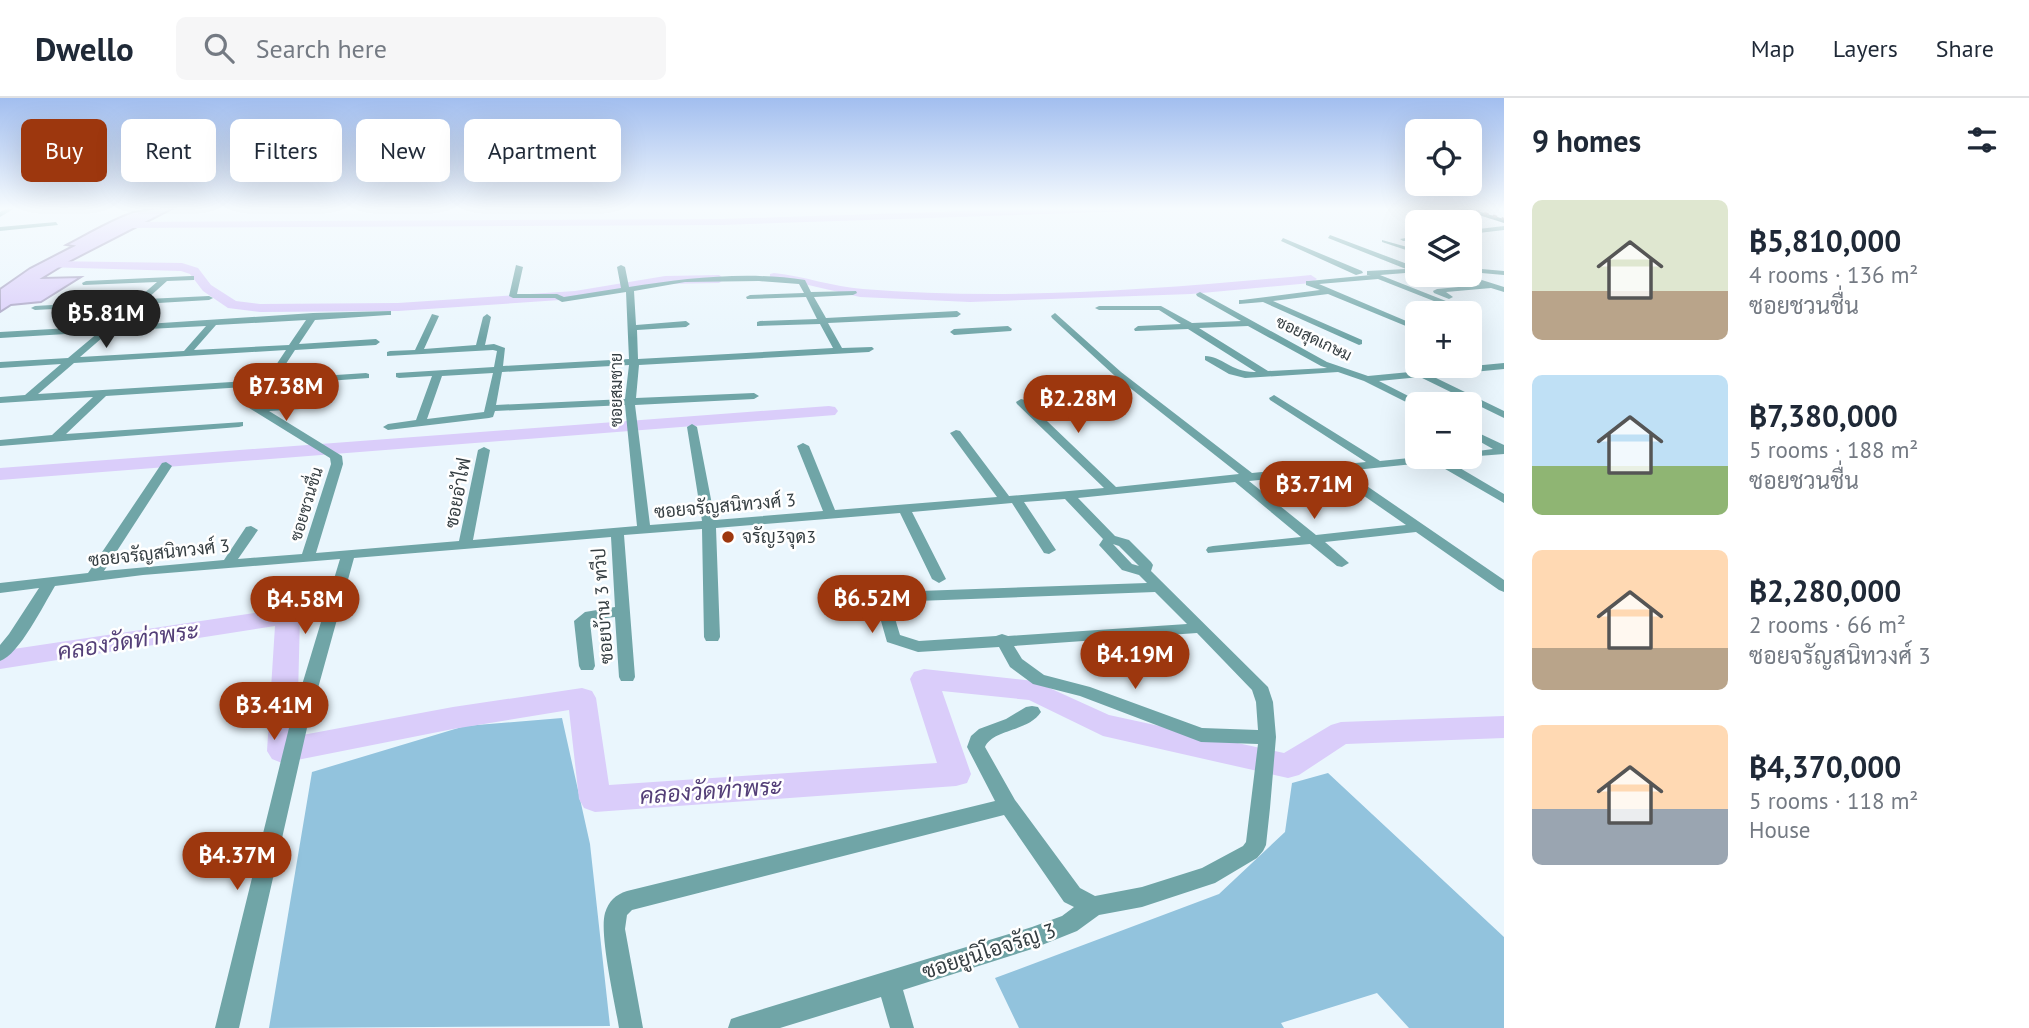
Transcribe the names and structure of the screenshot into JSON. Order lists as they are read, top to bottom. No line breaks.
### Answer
{"streets":{"street":["ซอยสุดเกษม","ซอยสมชาย","ซอยอำไฟ","ซอยชวนชื่น","ซอยจรัญสนิทวงศ์ 3","ซอยบ้าน 3 ทวีป","ซอยยูนิโอจรัญ 3"]},"crossings":[["ซอยสมชาย","ซอยจรัญสนิทวงศ์ 3"],["ซอยอำไฟ","ซอยจรัญสนิทวงศ์ 3"],["ซอยชวนชื่น","ซอยจรัญสนิทวงศ์ 3"],["ซอยจรัญสนิทวงศ์ 3","ซอยบ้าน 3 ทวีป"],["ซอยจรัญสนิทวงศ์ 3","ซอยยูนิโอจรัญ 3"]],"water":["คลองวัดท่าพระ"],"places":["จรัญ3จุด3"],"page":{"header":"Dwello","search":"Search here","nav":["Map","Layers","Share"],"heading":"9 homes","map_buttons":["+","−"],"chip":["Buy","Rent","Filters","New","Apartment"],"list":[{"name":"฿5,810,000","note":"4 rooms · 136 m² · ซอยชวนชื่น"},{"name":"฿7,380,000","note":"5 rooms · 188 m² · ซอยชวนชื่น"},{"name":"฿2,280,000","note":"2 rooms · 66 m² · ซอยจรัญสนิทวงศ์ 3"},{"name":"฿4,370,000","note":"5 rooms · 118 m² · House"}],"price":["฿5.81M","฿7.38M","฿2.28M","฿3.71M","฿6.52M","฿4.58M","฿4.19M","฿3.41M","฿4.37M"]}}
